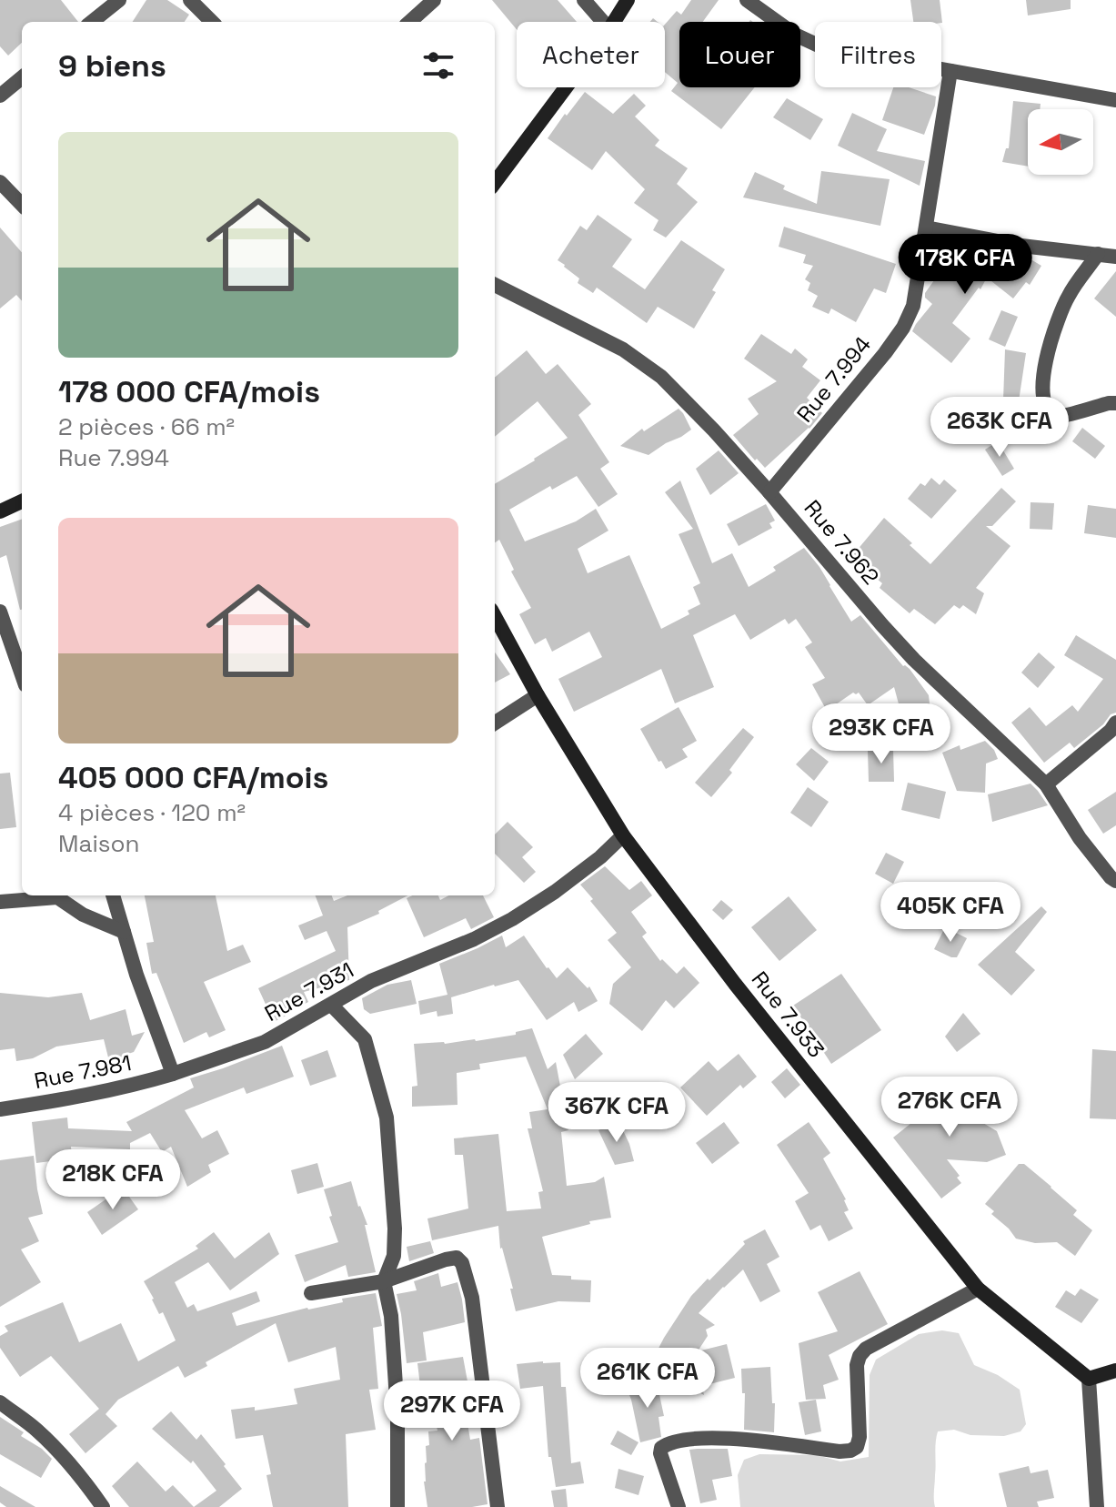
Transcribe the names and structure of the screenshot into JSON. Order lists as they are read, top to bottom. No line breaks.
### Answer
{"streets":{"street":["Rue 7.994","Rue 7.962","Rue 7.931","Rue 7.933","Rue 7.981"]},"crossings":[["Rue 7.994","Rue 7.962"],["Rue 7.931","Rue 7.933"],["Rue 7.931","Rue 7.981"]],"north":"left","page":{"chip":["Acheter","Louer","Filtres"],"heading":"9 biens","list":[{"name":"178 000 CFA/mois","note":"2 pièces · 66 m² · Rue 7.994"},{"name":"405 000 CFA/mois","note":"4 pièces · 120 m² · Maison"}],"price":["178K CFA","263K CFA","293K CFA","405K CFA","276K CFA","367K CFA","218K CFA","261K CFA","297K CFA"]}}
